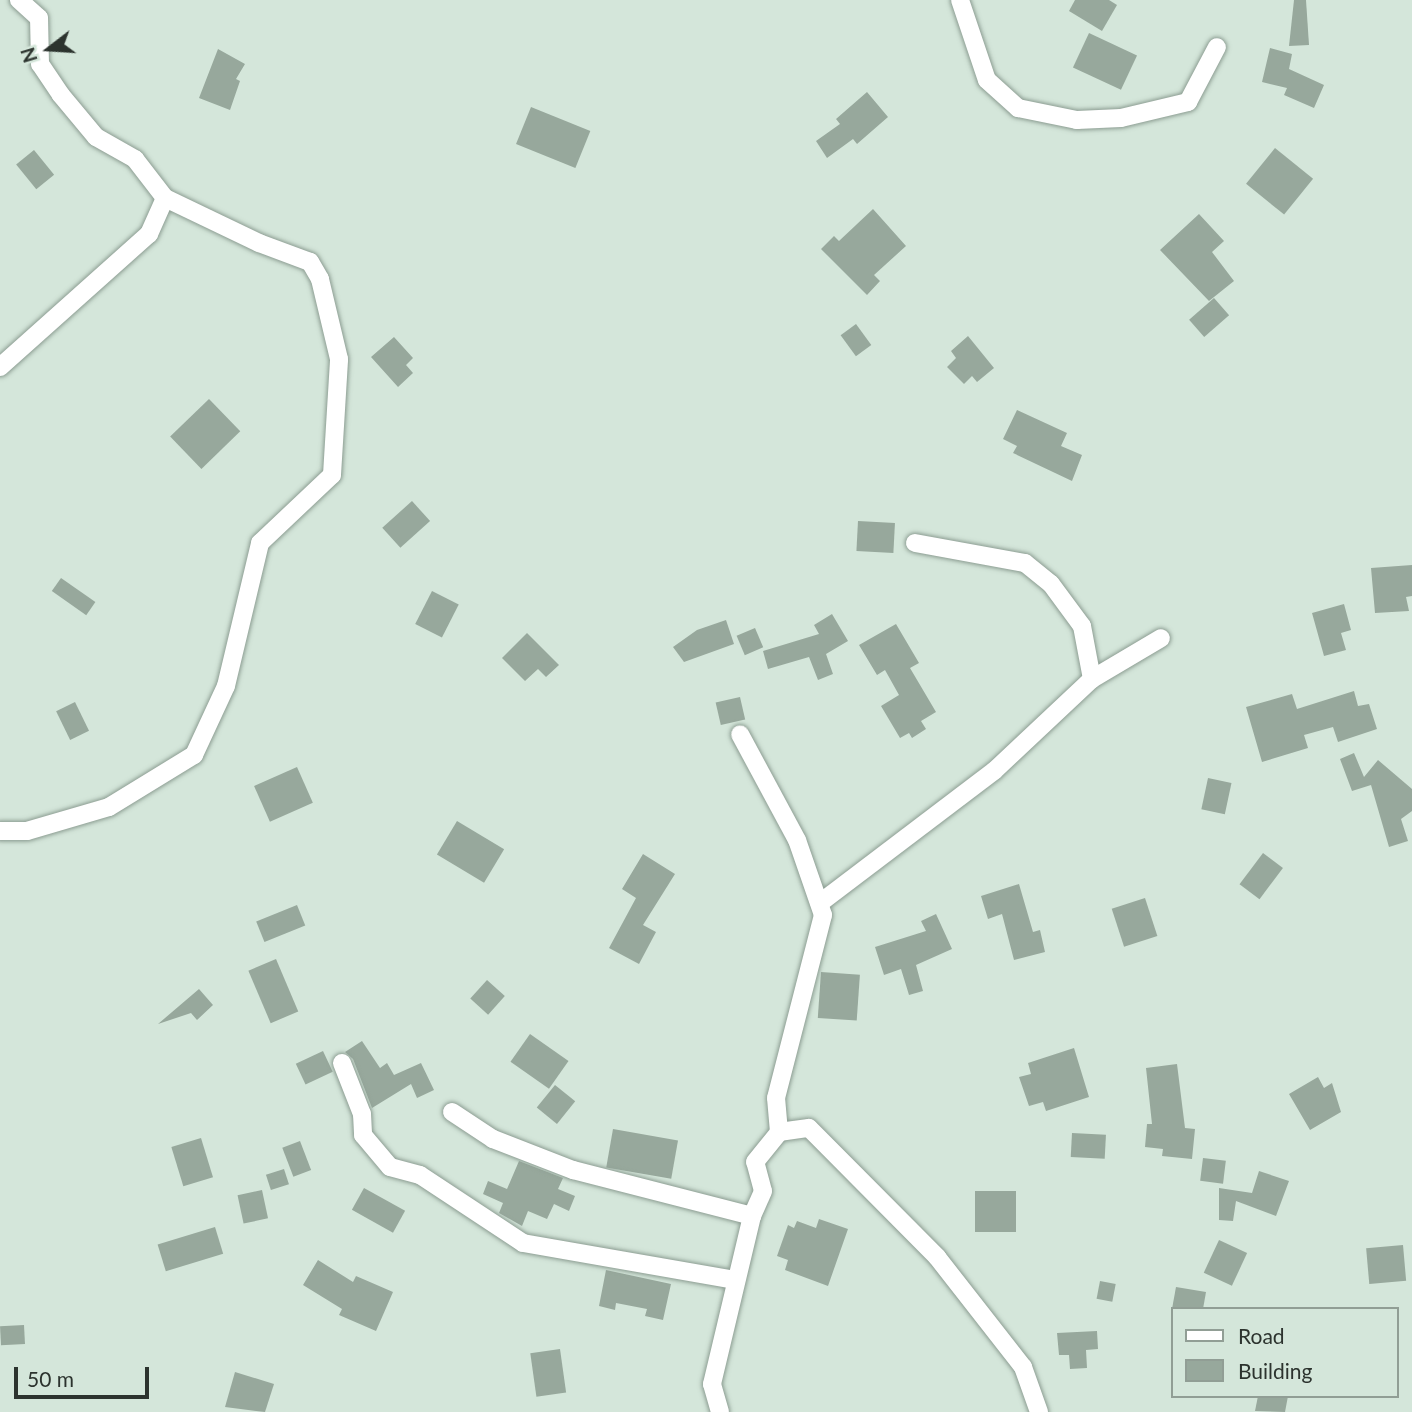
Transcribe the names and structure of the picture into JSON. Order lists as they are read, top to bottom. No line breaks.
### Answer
{"legend":["Road","Building"],"scale_bar":"50 m","north":"left"}
